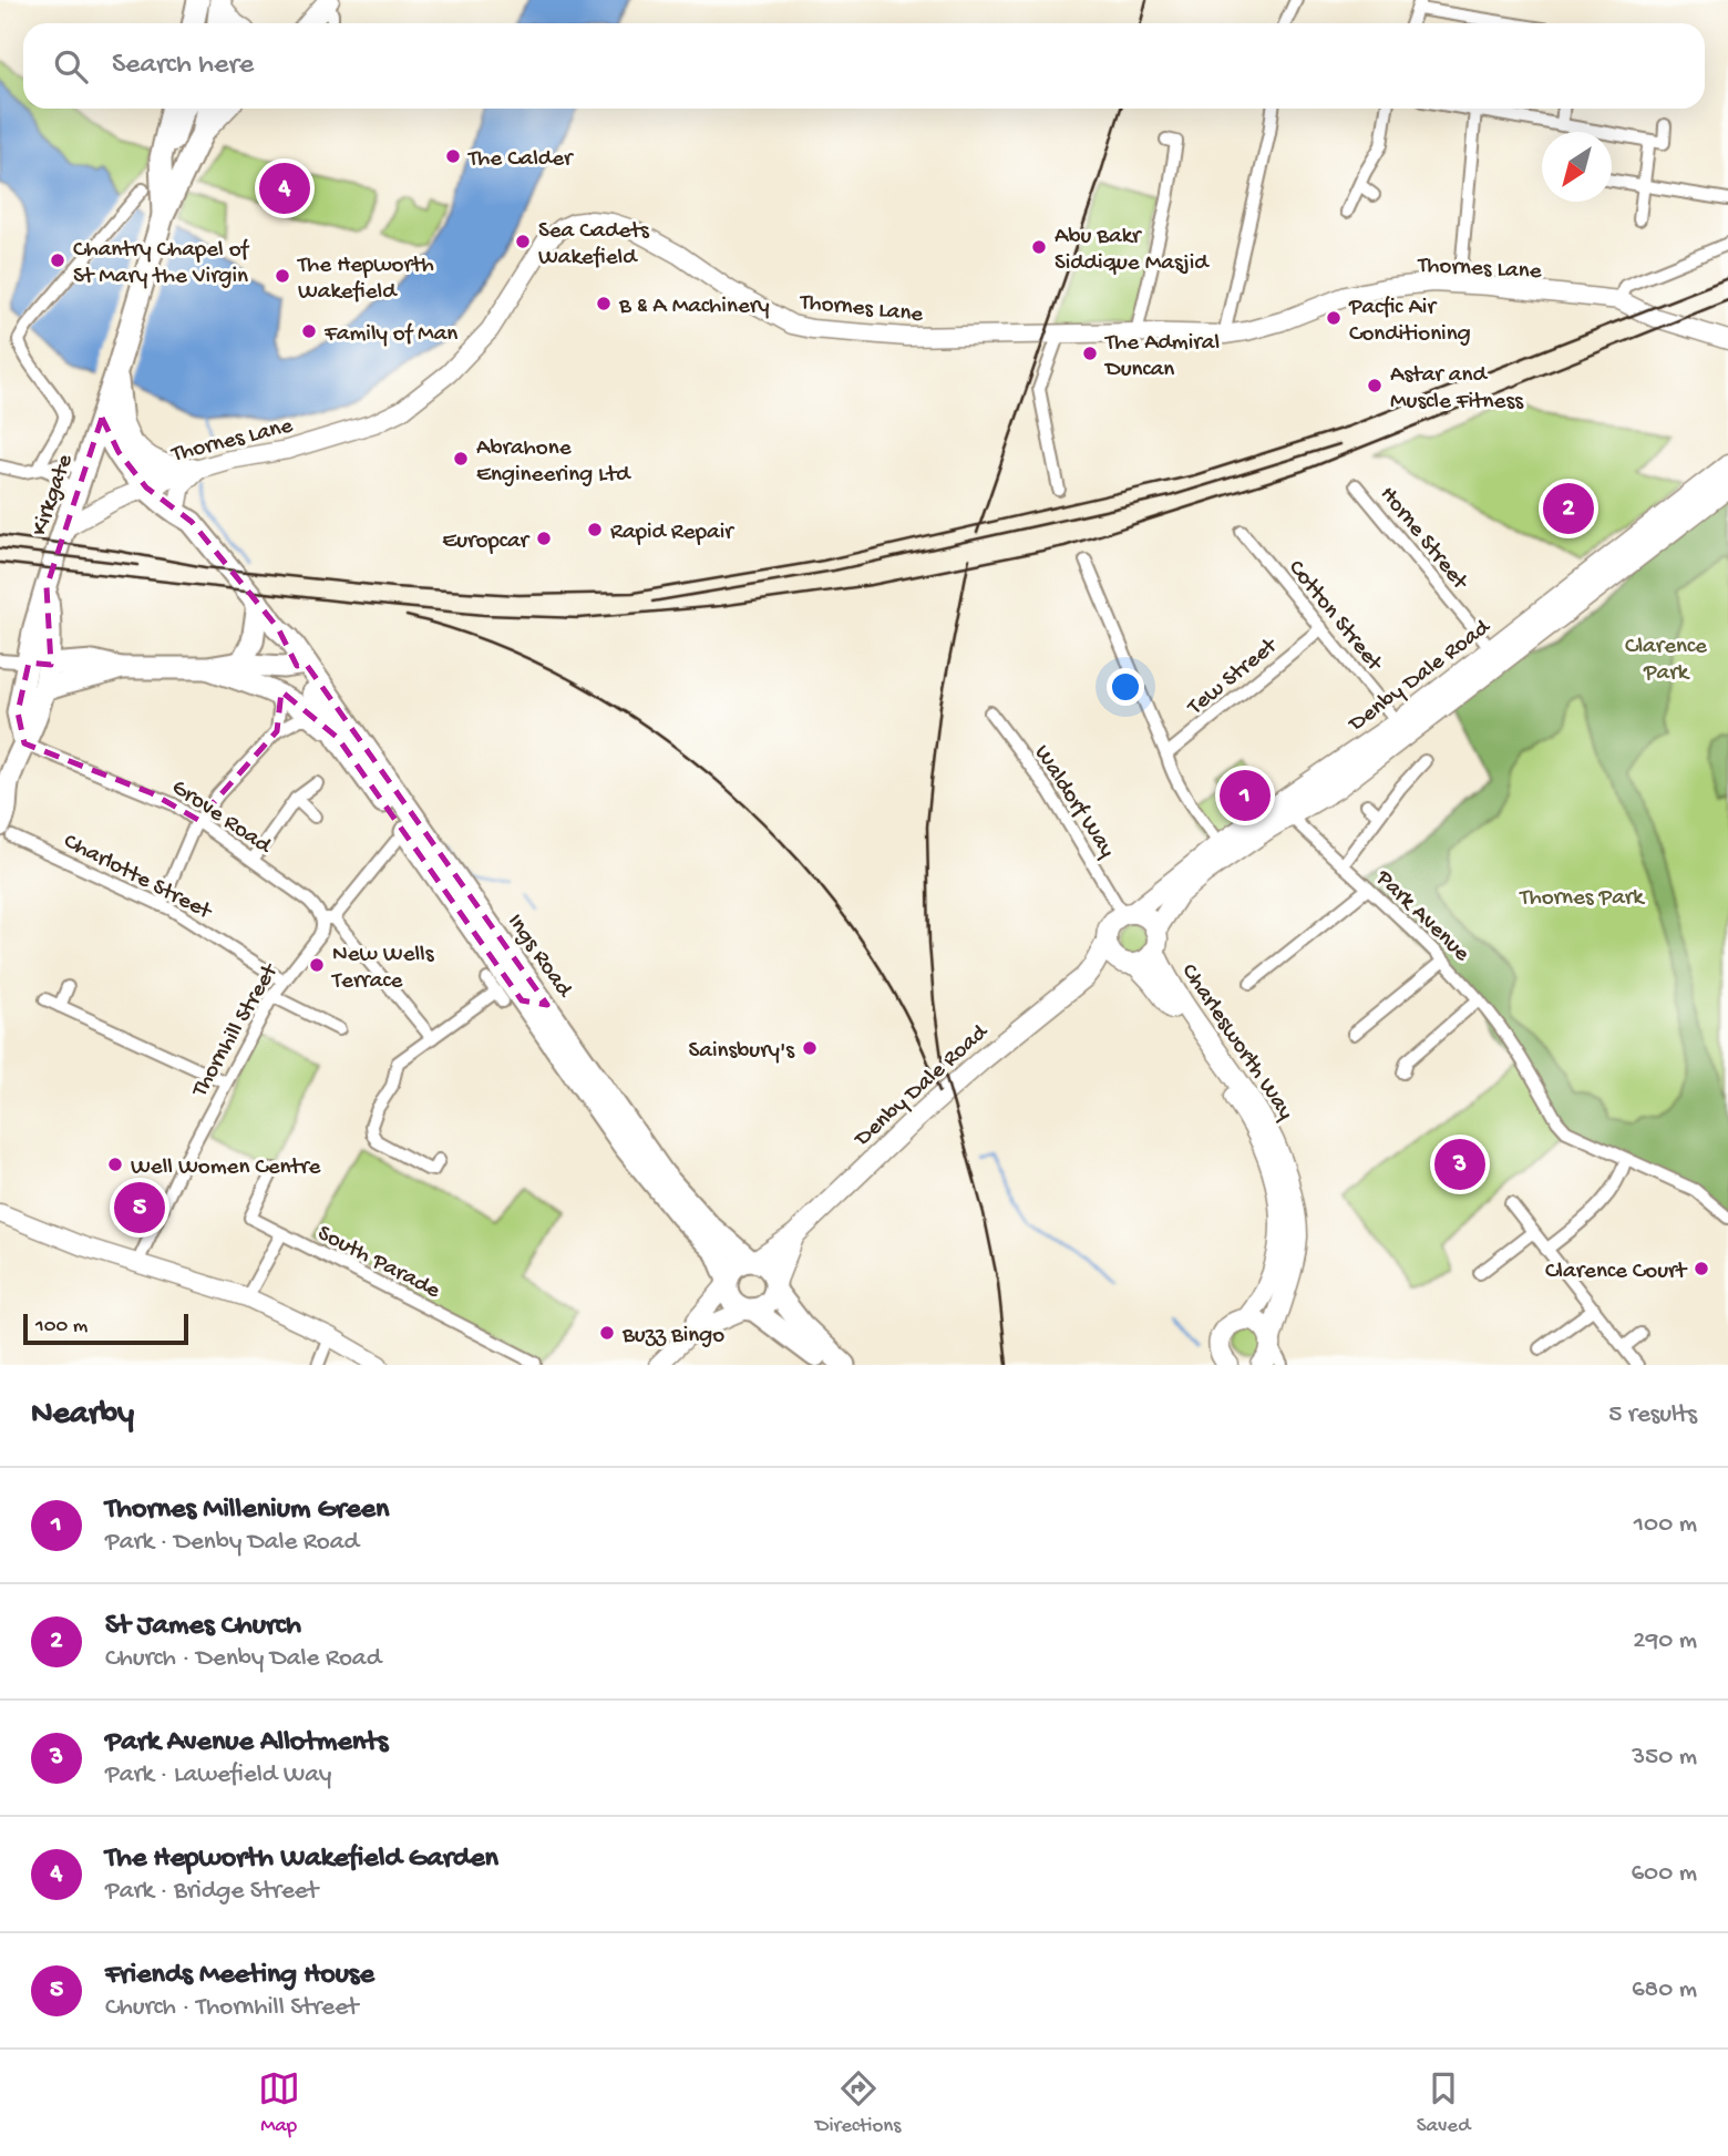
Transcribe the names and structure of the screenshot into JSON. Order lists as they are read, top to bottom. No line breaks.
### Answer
{"streets":{"highway":["Kirkgate","Ings Road"],"main road":["Denby Dale Road","Charlesworth Way"],"street":["Thornes Lane","Horne Street","Cotton Street","Tew Street","Waldorf Way","Grove Road","Charlotte Street","Park Avenue","Thornhill Street","South Parade"]},"crossings":[["Thornes Lane","Kirkgate"],["Thornes Lane","Ings Road"],["Kirkgate","Grove Road"],["Kirkgate","Charlotte Street"],["Kirkgate","Ings Road"],["Horne Street","Denby Dale Road"],["Cotton Street","Denby Dale Road"],["Cotton Street","Tew Street"],["Denby Dale Road","Waldorf Way"],["Denby Dale Road","Park Avenue"],["Denby Dale Road","Ings Road"],["Denby Dale Road","Charlesworth Way"],["Waldorf Way","Charlesworth Way"],["Grove Road","Thornhill Street"],["Charlotte Street","Thornhill Street"]],"parks":["Clarence Park","Thornes Park"],"places":["The Calder","Sea Cadets Wakefield","Abu Bakr Siddique Masjid","Chantry Chapel of St Mary the Virgin","The Hepworth Wakefield","B & A Machinery","Pacfic Air Conditioning","Family of Man","The Admiral Duncan","Astar and Muscle Fitness","Abrahone Engineering Ltd","Rapid Repair","Europcar","New Wells Terrace","Sainsbury's","Well Women Centre","Clarence Court","Buzz Bingo"],"scale_bar":"100 m","north":"bottom left","page":{"search":"Search here","pins":["4","2","1","3","5"],"scale":"100 m","heading":["Nearby","5 results"],"list":[{"mark":"1","name":"Thornes Millenium Green","note":"Park · Denby Dale Road","value":"100 m"},{"mark":"2","name":"St James Church","note":"Church · Denby Dale Road","value":"290 m"},{"mark":"3","name":"Park Avenue Allotments","note":"Park · Lawefield Way","value":"350 m"},{"mark":"4","name":"The Hepworth Wakefield Garden","note":"Park · Bridge Street","value":"600 m"},{"mark":"5","name":"Friends Meeting House","note":"Church · Thornhill Street","value":"680 m"}],"nav":["Map","Directions","Saved"]}}
